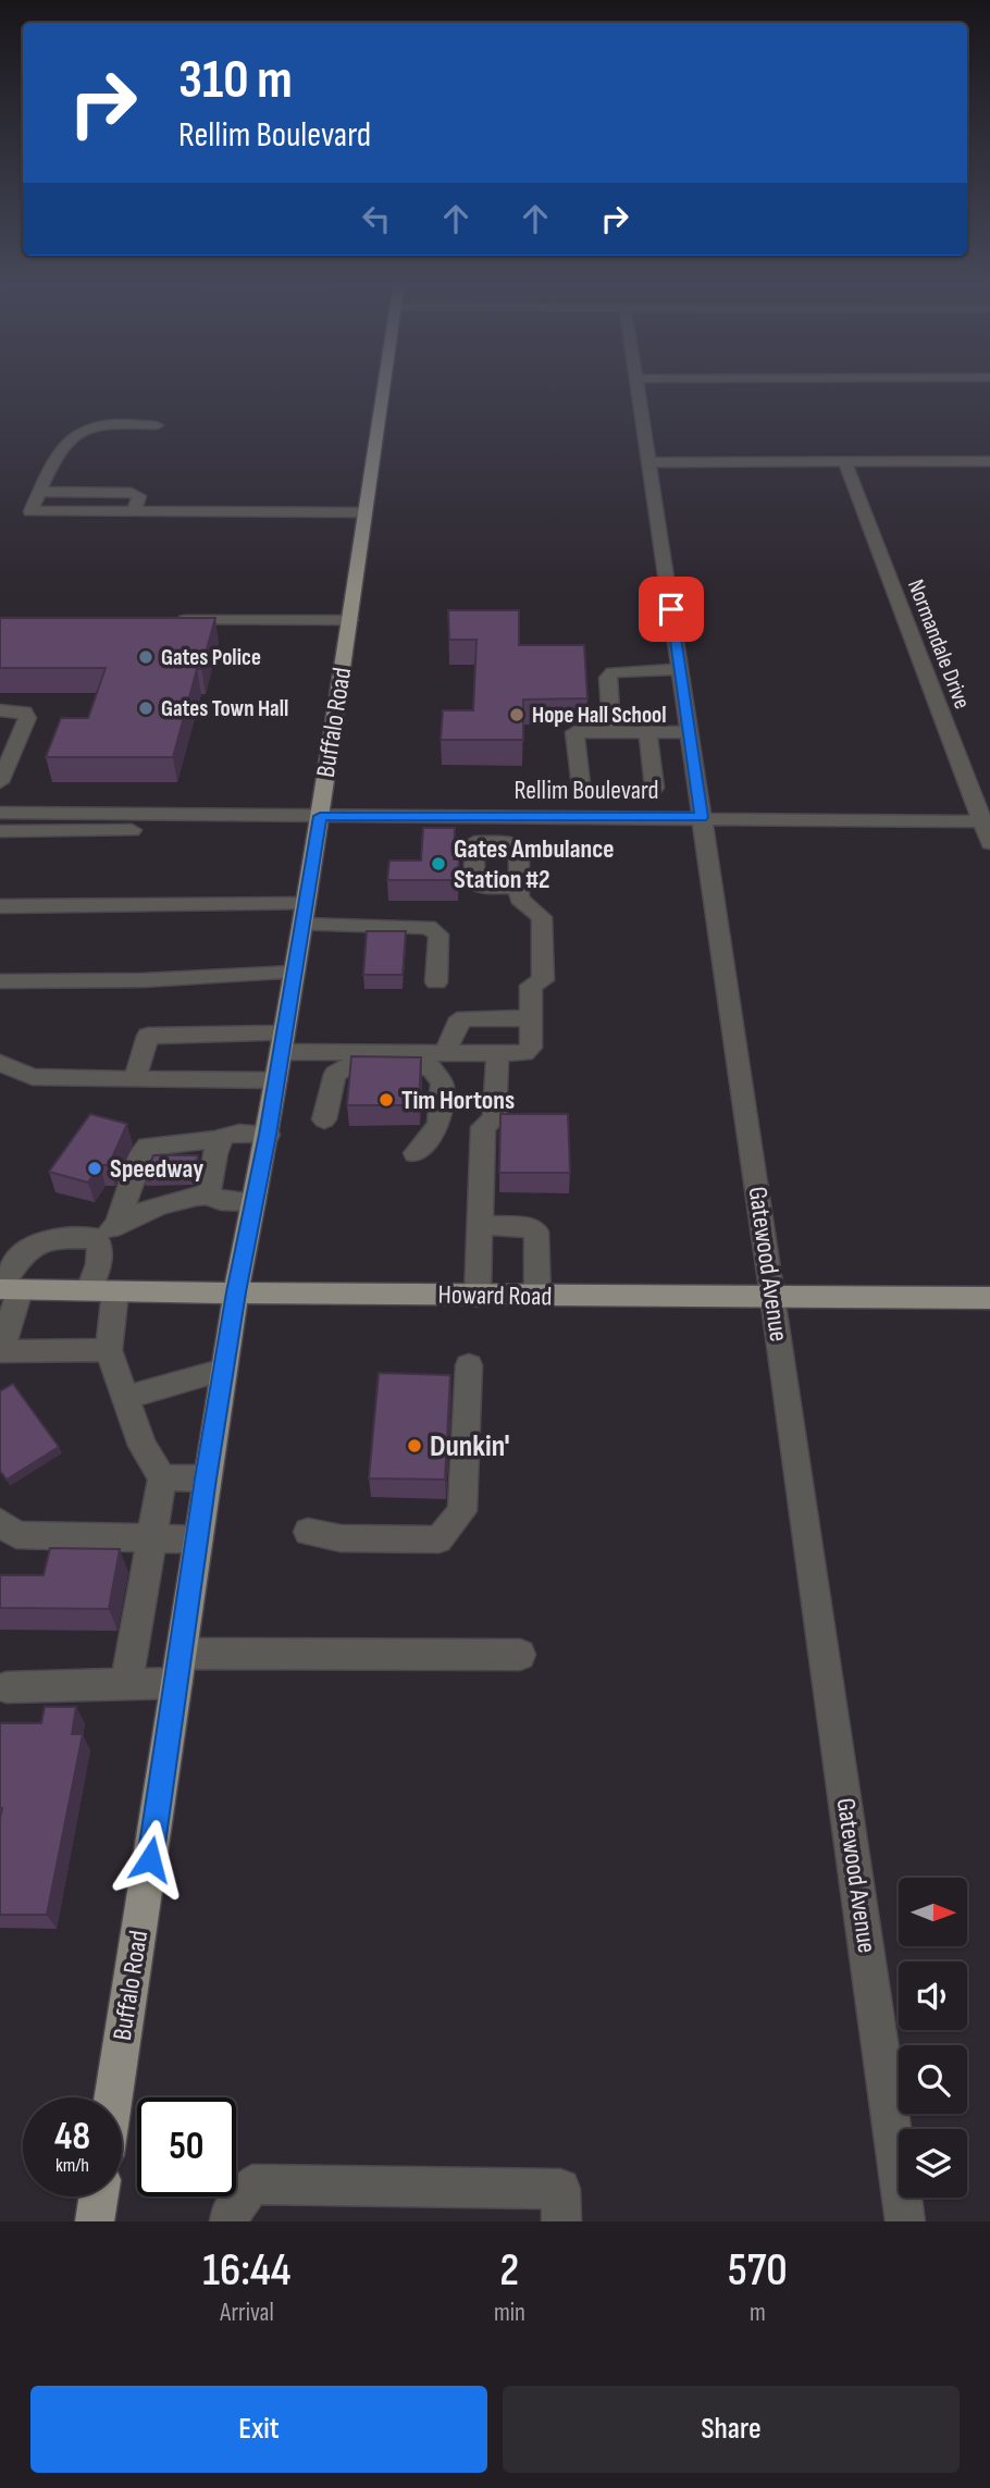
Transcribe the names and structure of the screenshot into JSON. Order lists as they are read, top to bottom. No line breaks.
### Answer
{"streets":{"main road":["Buffalo Road","Howard Road"],"street":["Normandale Drive","Rellim Boulevard","Gatewood Avenue"]},"crossings":[["Normandale Drive","Rellim Boulevard"],["Buffalo Road","Rellim Boulevard"],["Buffalo Road","Howard Road"],["Rellim Boulevard","Gatewood Avenue"],["Gatewood Avenue","Howard Road"]],"places":["Gates Police","Gates Town Hall","Hope Hall School","Gates Ambulance Station #2","Tim Hortons","Speedway","Dunkin'"],"north":"right","page":{"turn":["310 m","Rellim Boulevard"],"speed":"48 km/h","limit":"50","eta":["16:44","Arrival","2","min","570","m"],"buttons":["Exit","Share"]}}
